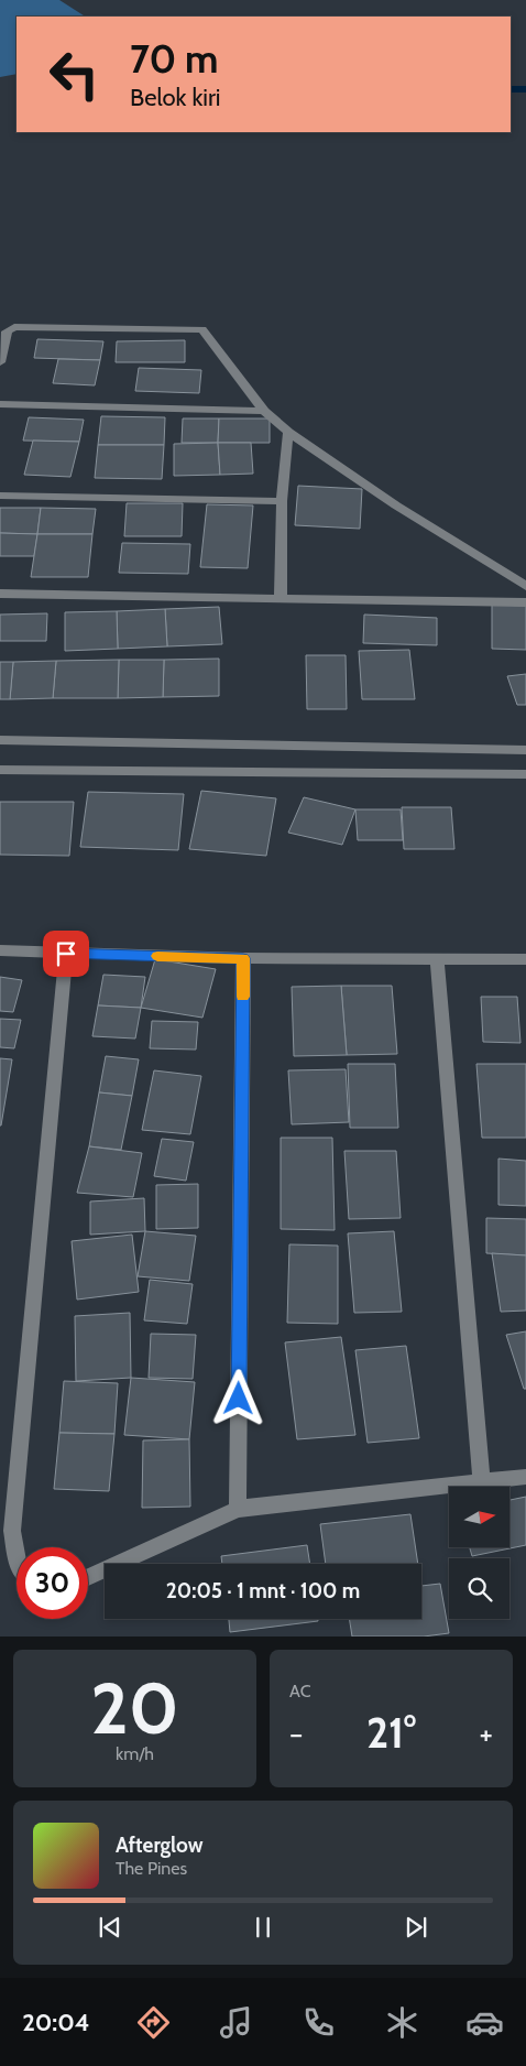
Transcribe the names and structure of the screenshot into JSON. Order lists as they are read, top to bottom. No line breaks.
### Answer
{"north":"right","page":{"turn":["70 m","Belok kiri"],"limit":"30","trip":"20:05 · 1 mnt · 100 m","tile":[["20","km/h"],"AC"],"heat":["−","21°","+"],"song":["Afterglow","The Pines"],"tabs":"20:04"}}
